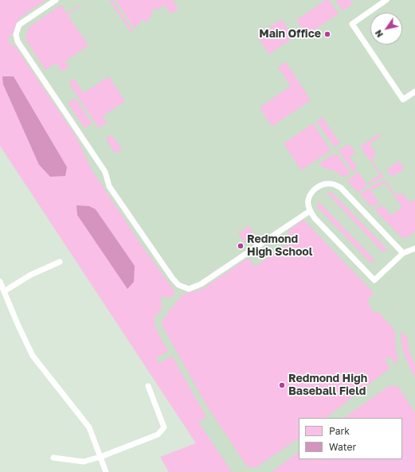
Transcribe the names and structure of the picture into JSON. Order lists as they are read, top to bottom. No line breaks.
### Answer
{"places":["Main Office","Redmond High School","Redmond High Baseball Field"],"legend":["Park","Water"],"north":"bottom left"}
